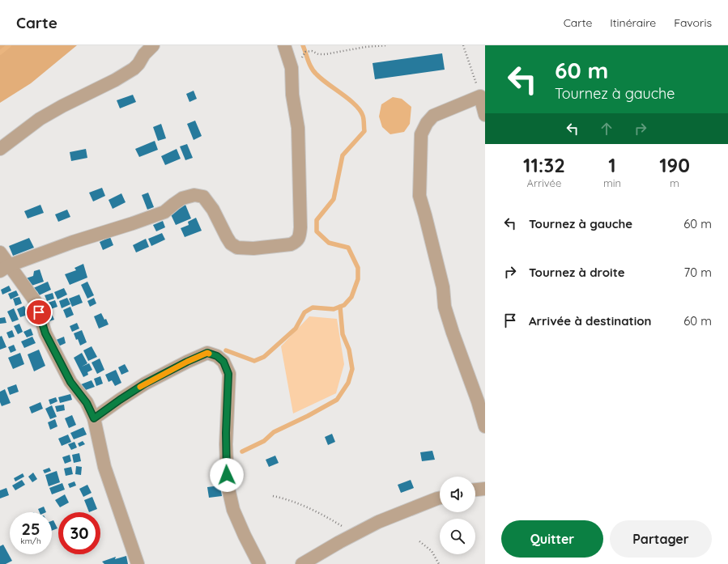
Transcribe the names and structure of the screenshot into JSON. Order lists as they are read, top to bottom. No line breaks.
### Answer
{"page":{"header":"Carte","nav":["Carte","Itinéraire","Favoris"],"turn":["60 m","Tournez à gauche"],"eta":["11:32","Arrivée","1","min","190","m"],"list":[{"name":"Tournez à gauche","value":"60 m"},{"name":"Tournez à droite","value":"70 m"},{"name":"Arrivée à destination","value":"60 m"}],"speed":"25 km/h","limit":"30","buttons":["Quitter","Partager"]}}
